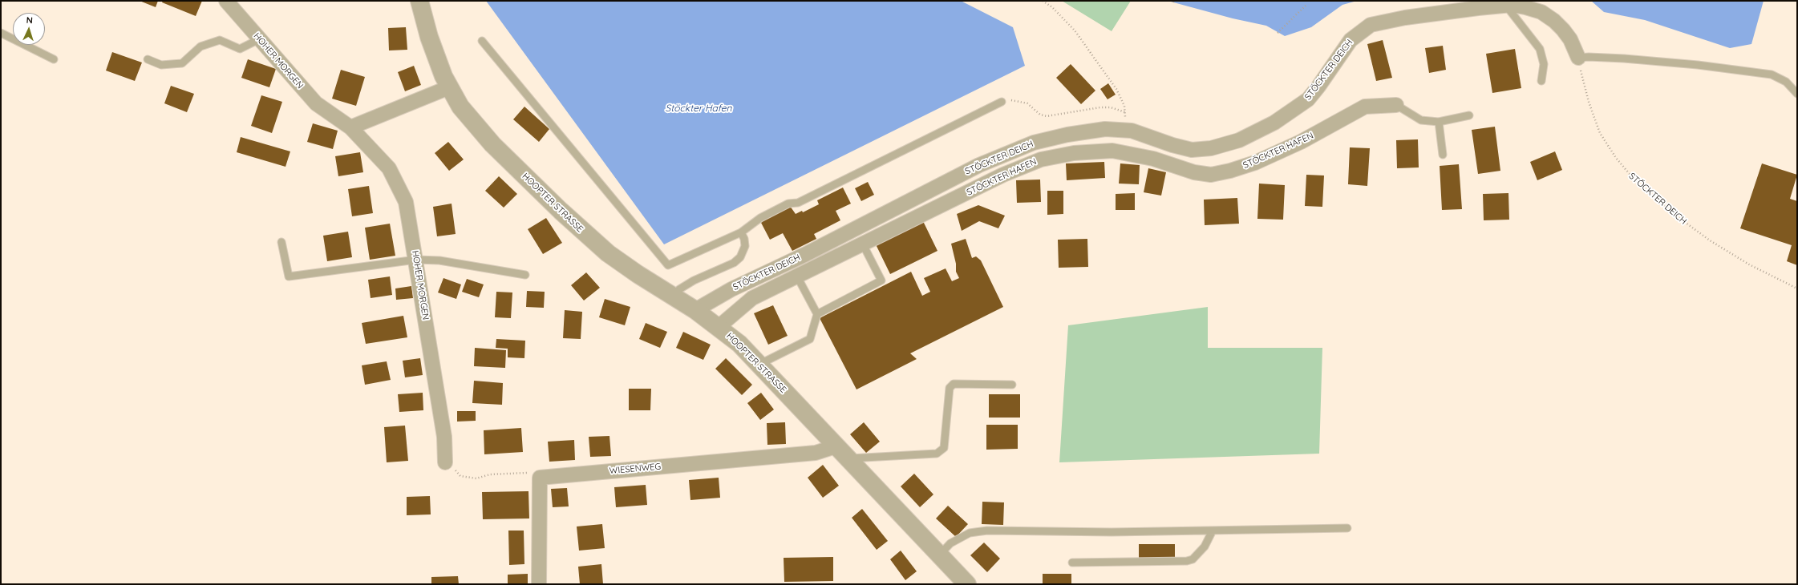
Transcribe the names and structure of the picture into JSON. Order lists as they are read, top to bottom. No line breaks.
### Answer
{"streets":{"street":["HOHER MORGEN","STÖCKTER DEICH","STÖCKTER HAFEN","HOOPTER STRASSE","WIESENWEG"]},"crossings":[["STÖCKTER DEICH","HOOPTER STRASSE"],["STÖCKTER HAFEN","HOOPTER STRASSE"],["HOOPTER STRASSE","WIESENWEG"]],"water":["Stöckter Hafen"],"north":"top"}
